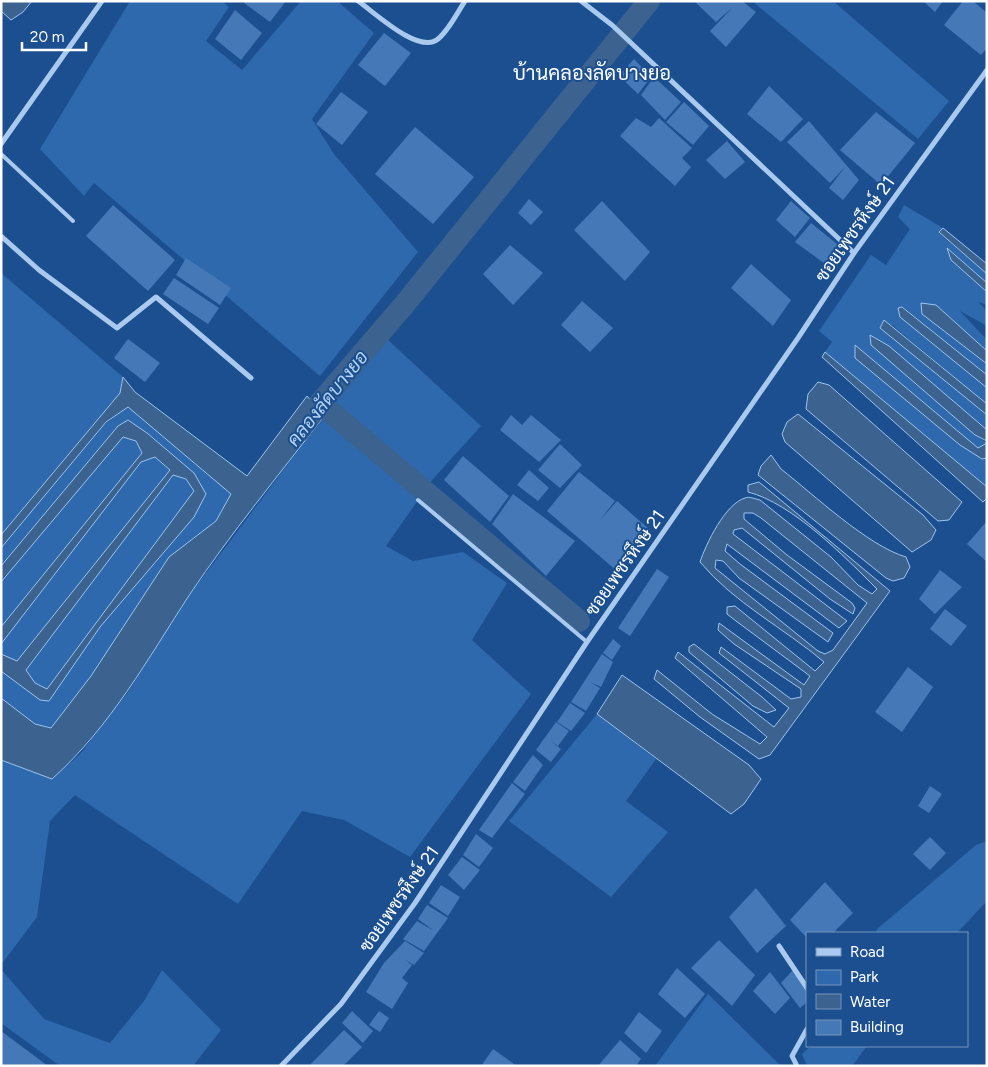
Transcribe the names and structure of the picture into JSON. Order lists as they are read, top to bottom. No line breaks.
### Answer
{"streets":{"street":["ซอยเพชรหึงษ์ 21"]},"districts":["บ้านคลองลัดบางยอ"],"water":["คลองลัดบางยอ"],"legend":["Road","Park","Water","Building"],"scale_bar":"20 m"}
